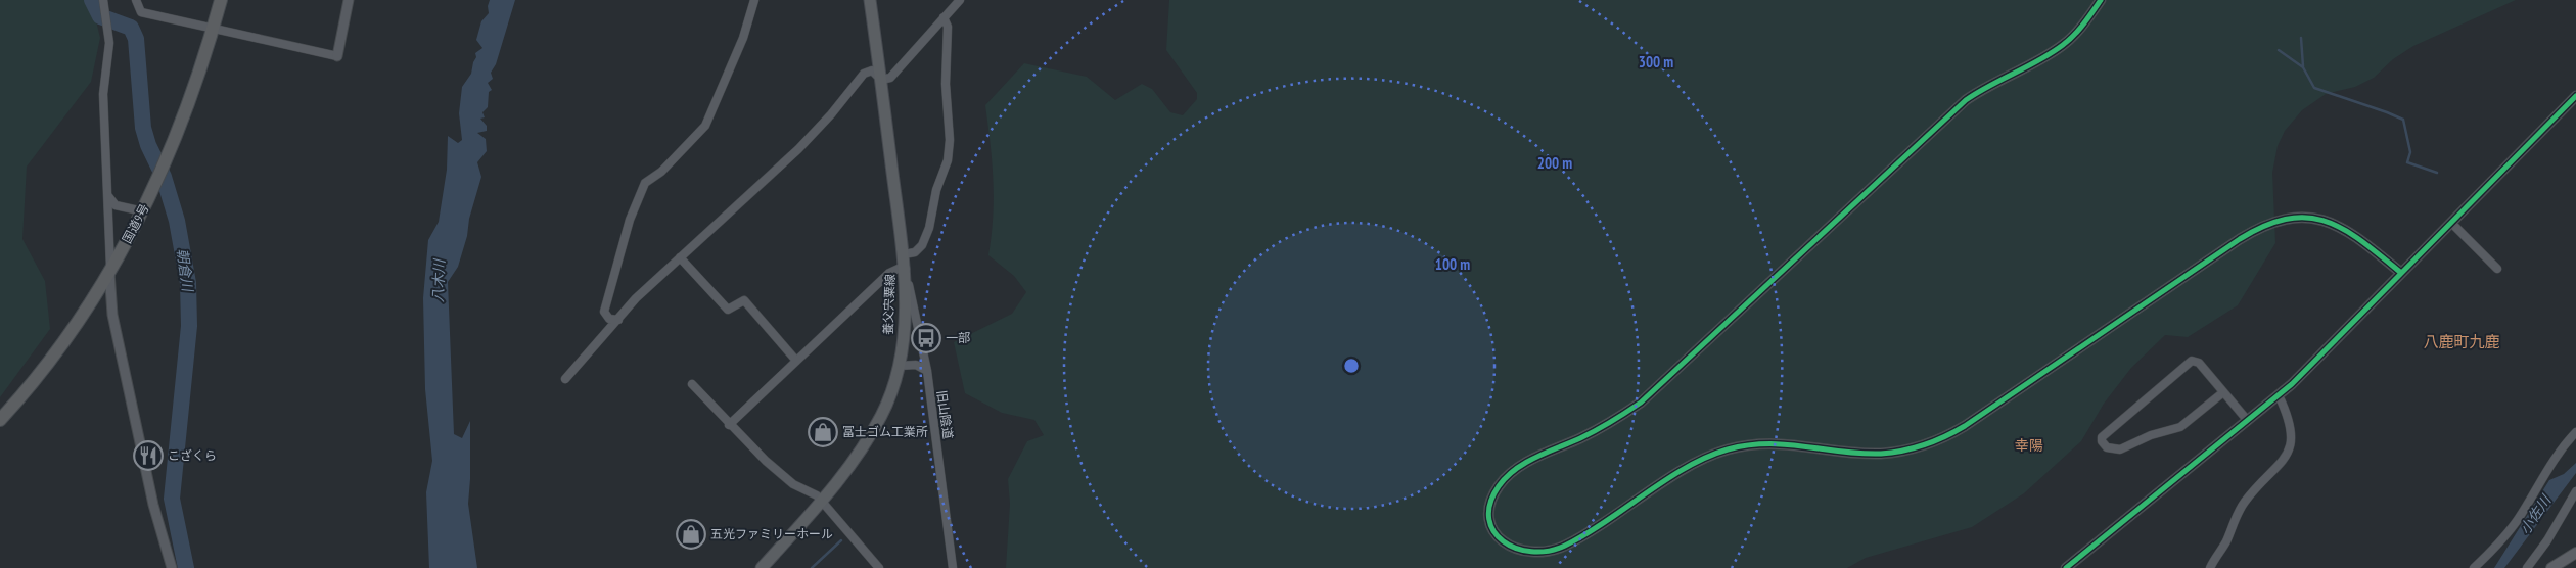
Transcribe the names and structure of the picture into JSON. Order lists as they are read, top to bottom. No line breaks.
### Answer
{"streets":{"highway":["国道9号"],"main road":["養父宍粟線"],"street":["旧山陰道"]},"crossings":[["養父宍粟線","旧山陰道"]],"districts":["八鹿町九鹿","幸陽"],"water":["朝倉川","八木川","小佐川"],"places":{"bus stop":["一部"],"shop":["冨士ゴム工業所","五光ファミリーホール"],"restaurant":["こざくら"]},"rings":["300 m","200 m","100 m"]}
